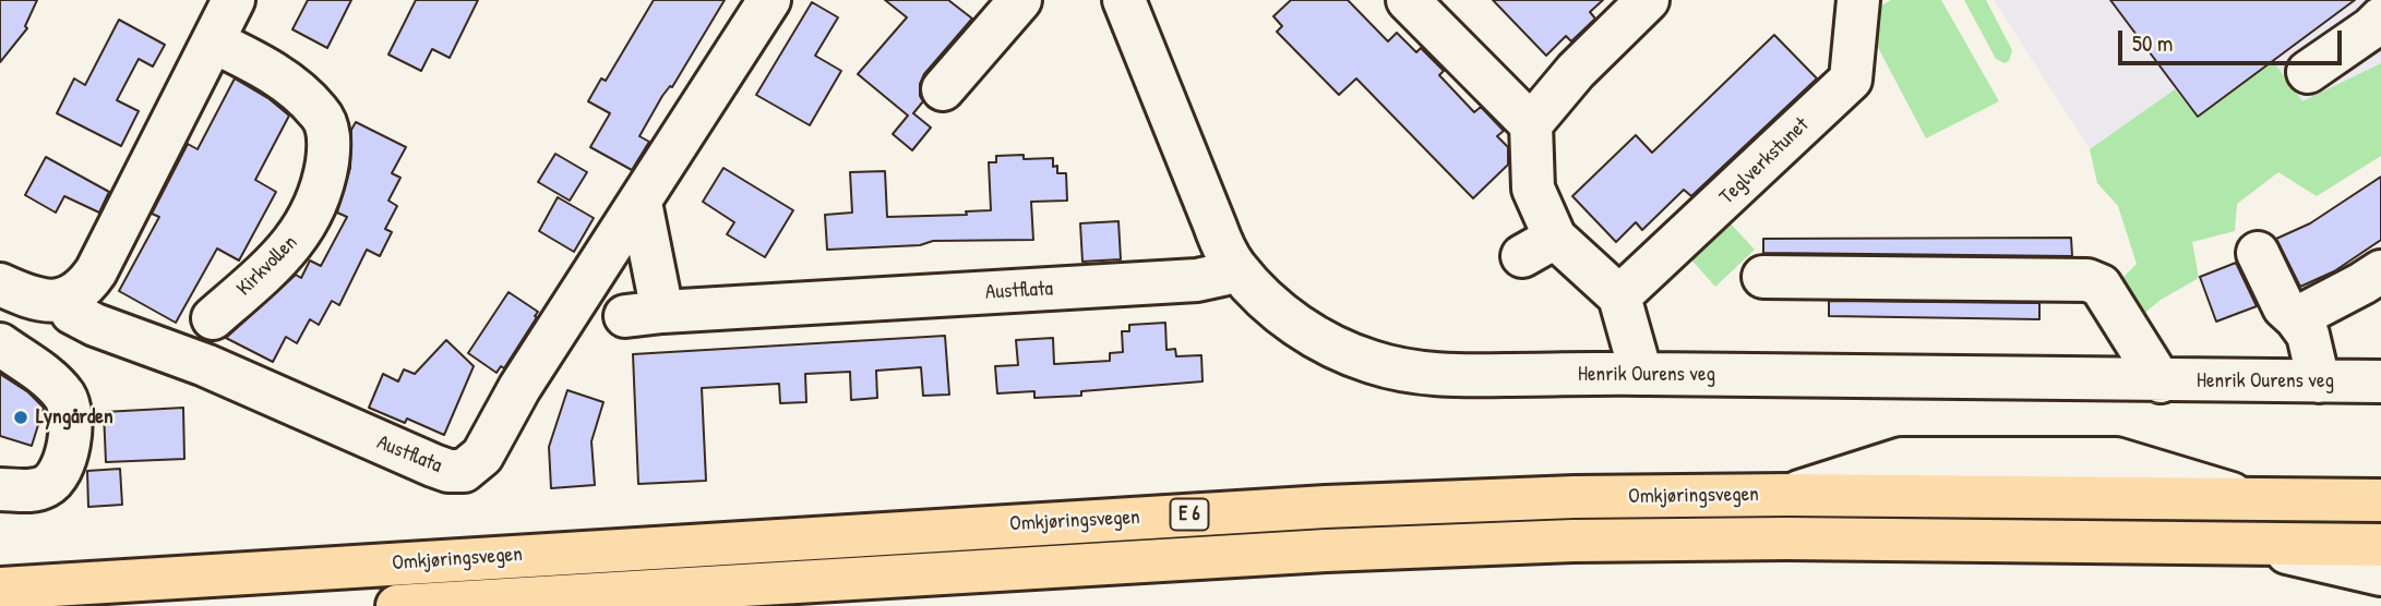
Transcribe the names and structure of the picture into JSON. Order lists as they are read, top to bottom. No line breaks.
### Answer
{"streets":{"highway":["Omkjøringsvegen","E 6"],"street":["Teglverkstunet","Kirkvollen","Austflata","Henrik Ourens veg"]},"crossings":[["Austflata","Henrik Ourens veg"]],"places":["Lyngården"],"scale_bar":"50 m"}
